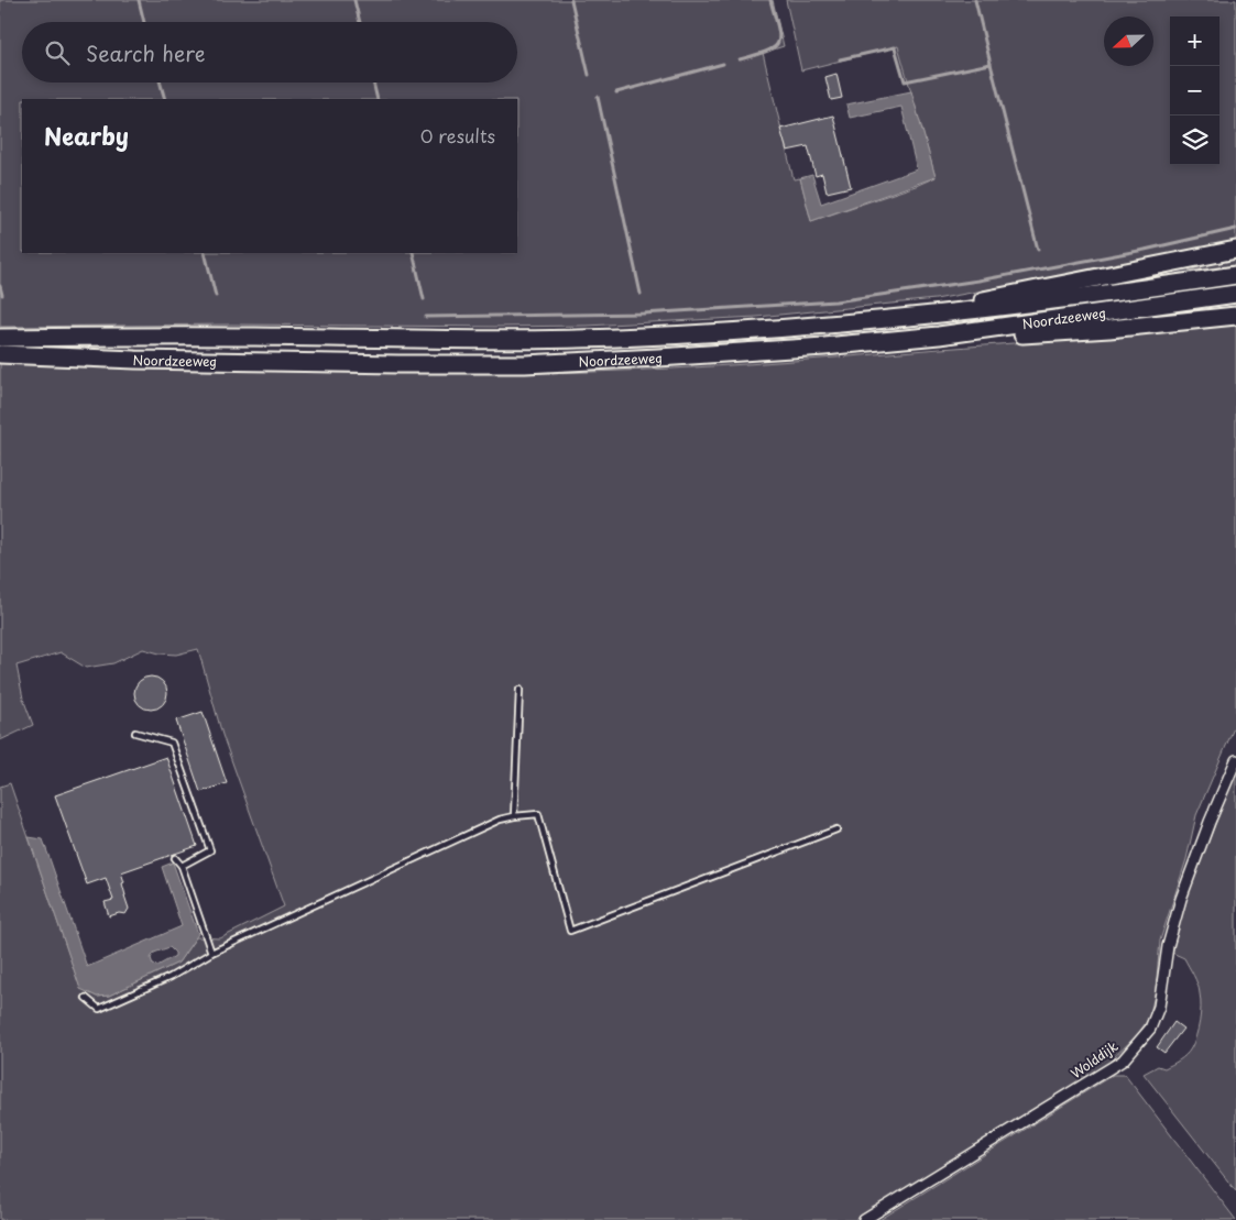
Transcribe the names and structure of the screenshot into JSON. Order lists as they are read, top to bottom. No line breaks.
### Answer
{"streets":{"highway":["Noordzeeweg"],"street":["Wolddijk"]},"north":"left","page":{"map_buttons":["+","−"],"search":"Search here","heading":["Nearby","0 results"]}}
